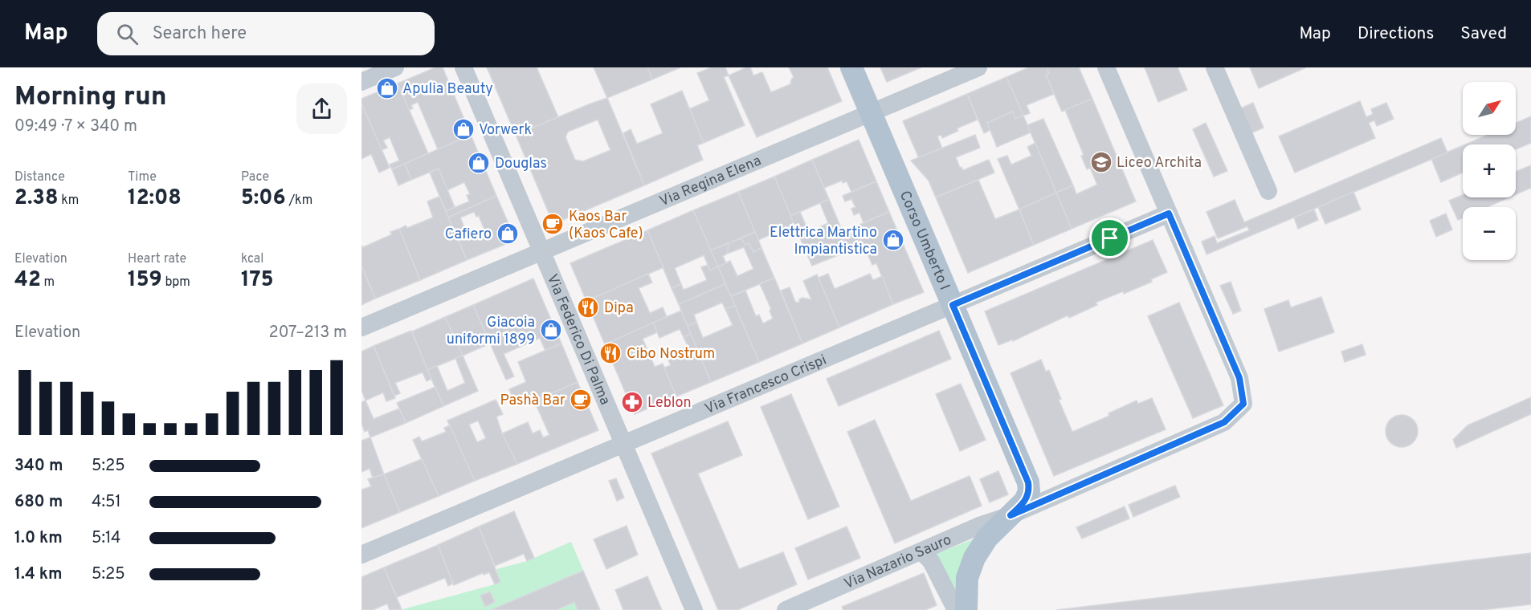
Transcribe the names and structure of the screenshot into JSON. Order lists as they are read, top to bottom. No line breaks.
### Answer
{"streets":{"main road":["Corso Umberto I"],"street":["Via Regina Elena","Via Federico Di Palma","Via Francesco Crispi","Via Nazario Sauro"]},"crossings":[["Via Regina Elena","Corso Umberto I"],["Via Regina Elena","Via Federico Di Palma"],["Corso Umberto I","Via Francesco Crispi"],["Corso Umberto I","Via Nazario Sauro"],["Via Federico Di Palma","Via Francesco Crispi"],["Via Francesco Crispi","Via Nazario Sauro"]],"places":{"shop":["Apulia Beauty","Vorwerk","Douglas","Cafiero","Elettrica Martino Impiantistica","Giacoia uniformi 1899"],"school or university":["Liceo Archita"],"cafe":["Kaos Bar (Kaos Cafe)","Pashà Bar"],"restaurant":["Dipa","Cibo Nostrum"],"pharmacy":["Leblon"]},"north":"top right","page":{"header":"Map","search":"Search here","nav":["Map","Directions","Saved"],"heading":["Morning run","09:49 · 7 × 340 m"],"map_buttons":["+","−"],"stats":[["Distance","2.38 km"],["Time","12:08"],["Pace","5:06 /km"],["Elevation","42 m"],["Heart rate","159 bpm"],["kcal","175"]],"chart":["Elevation","207–213 m"],"list":[{"name":"340 m","note":"5:25"},{"name":"680 m","note":"4:51"},{"name":"1.0 km","note":"5:14"},{"name":"1.4 km","note":"5:25"}]}}
